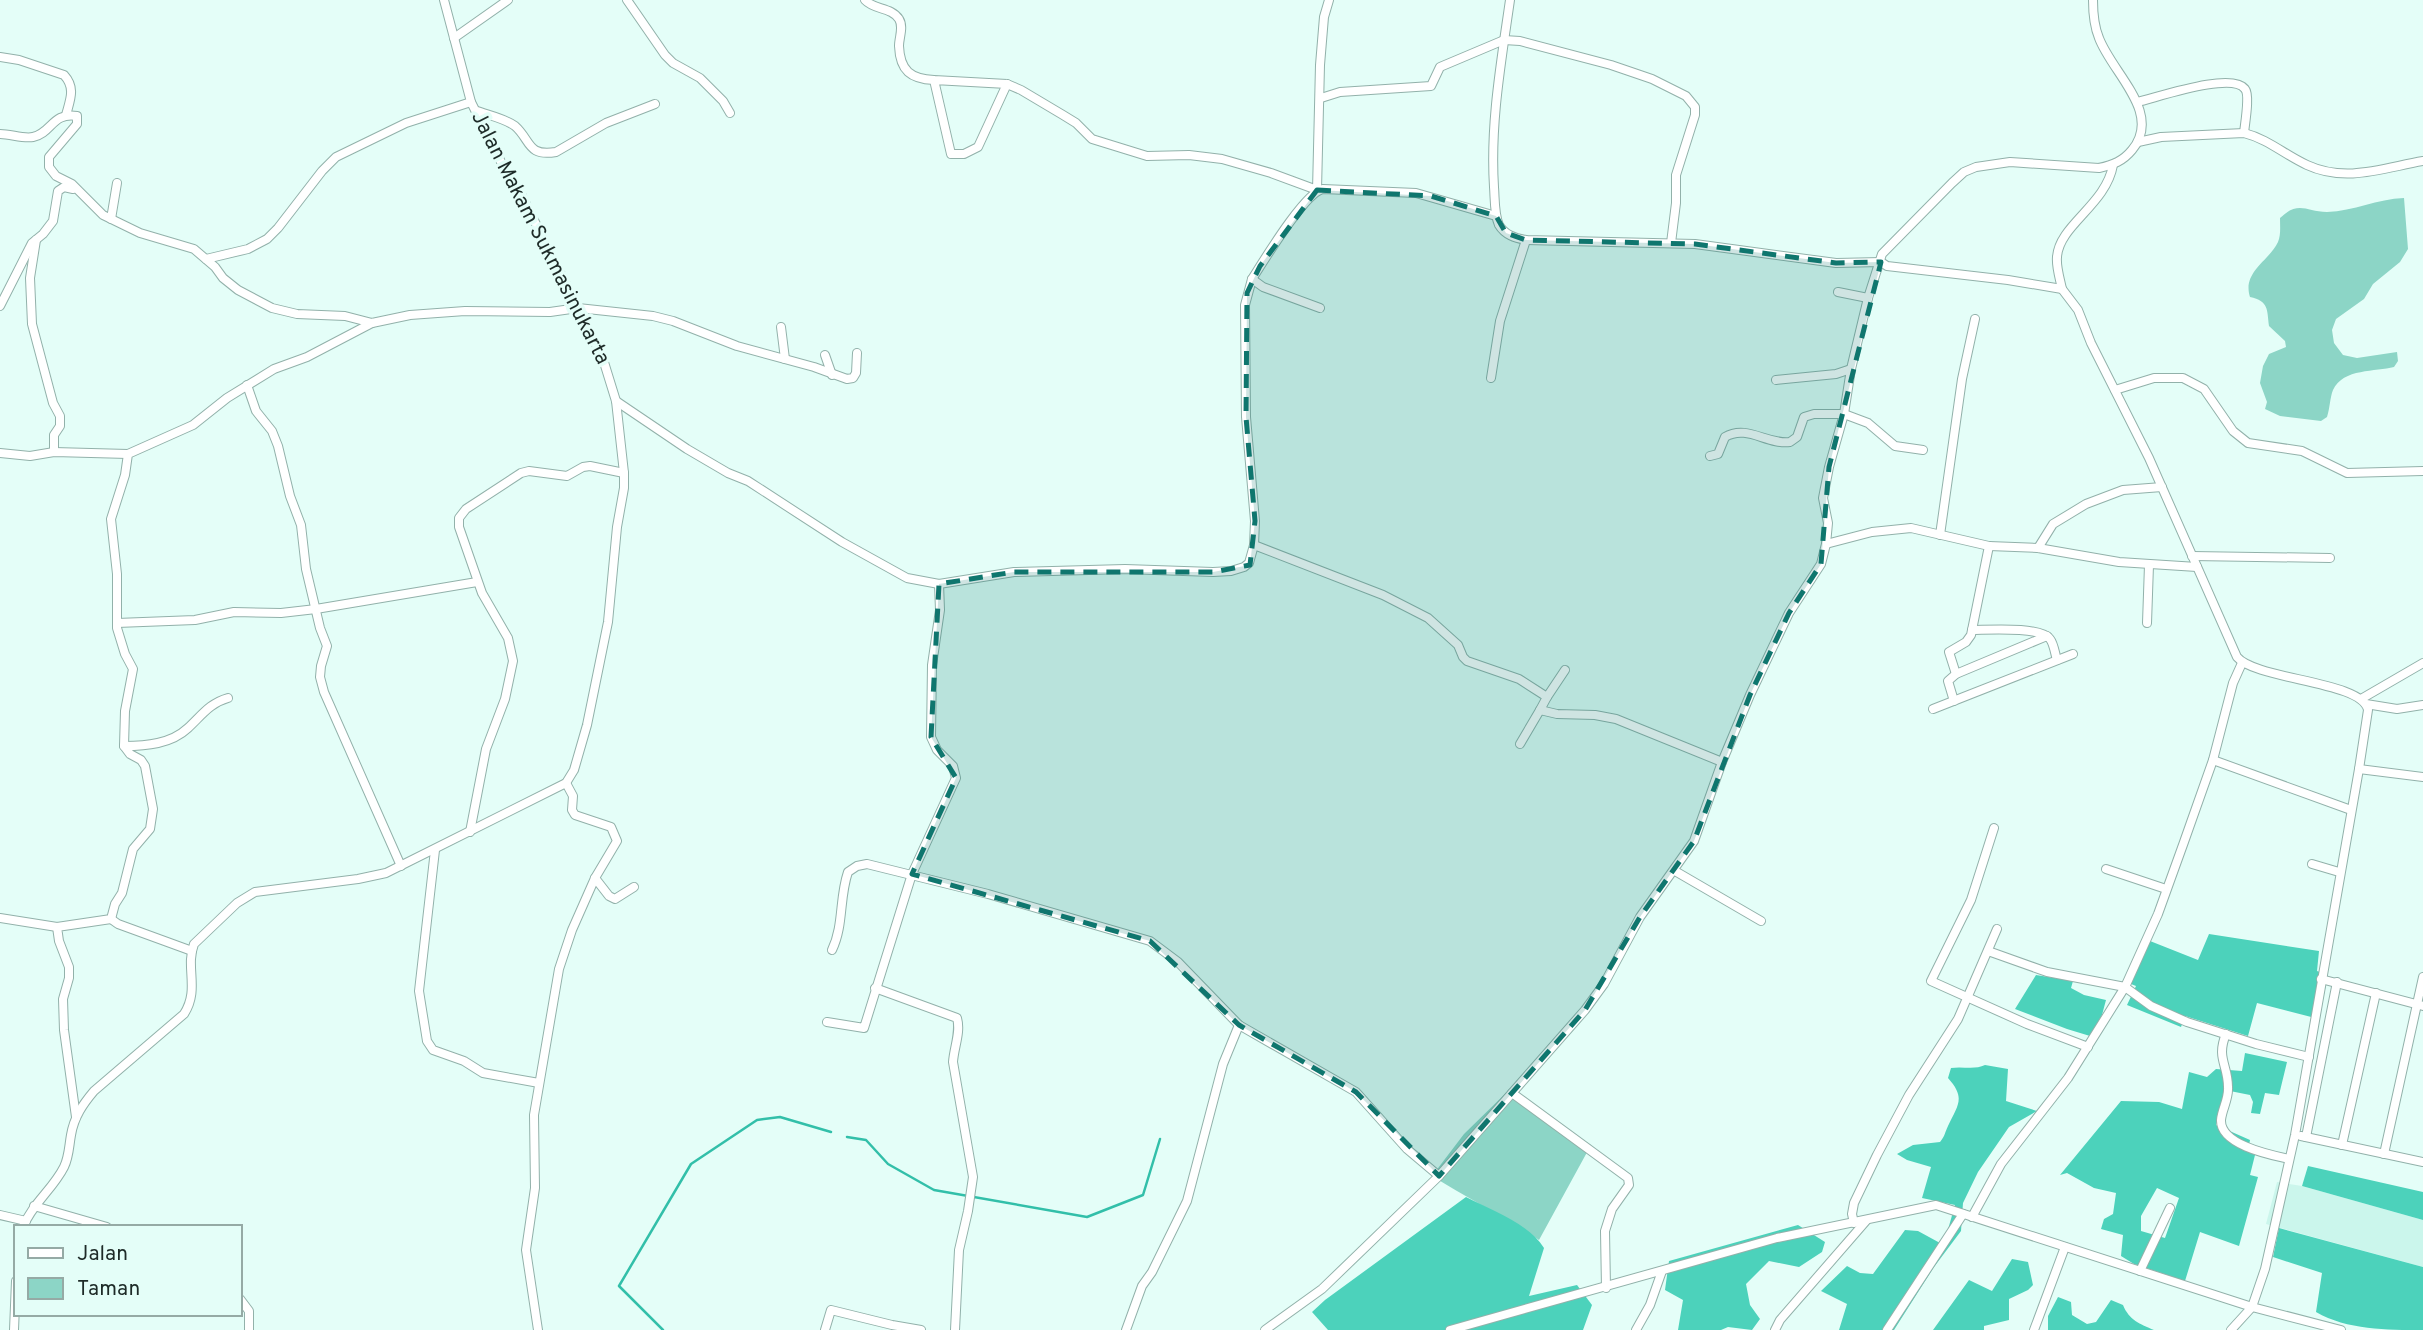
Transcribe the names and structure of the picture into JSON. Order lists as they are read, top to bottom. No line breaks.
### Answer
{"streets":{"street":["Jalan Makam Sukmasinukarta"]},"legend":["Jalan","Taman"]}
